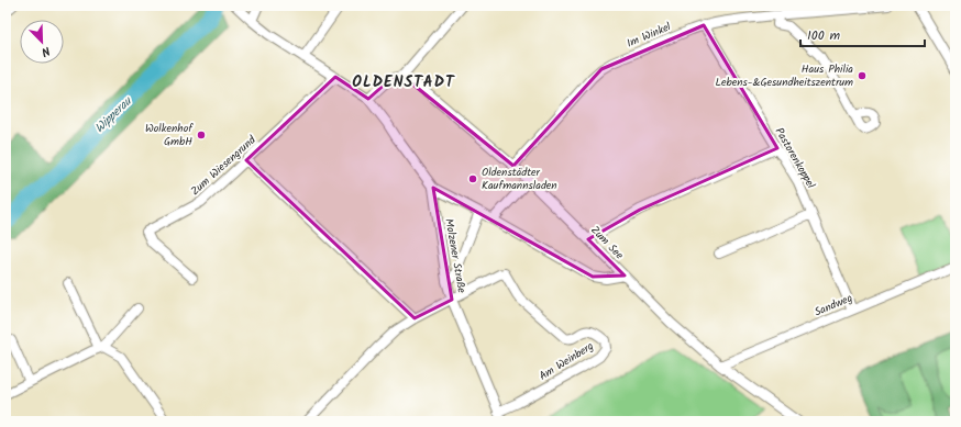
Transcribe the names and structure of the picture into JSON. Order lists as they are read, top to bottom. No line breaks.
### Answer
{"streets":{"street":["Im Winkel","Pastorenkoppel","Zum Wiesengrund","Zum See","Molzener Straße","Sandweg","Am Weinberg"]},"crossings":[["Im Winkel","Pastorenkoppel"],["Im Winkel","Zum See"],["Pastorenkoppel","Sandweg"],["Zum Wiesengrund","Molzener Straße"],["Zum See","Sandweg"],["Molzener Straße","Am Weinberg"]],"districts":["OLDENSTADT"],"water":["Wipperau"],"places":["Haus Philia Lebens-&Gesundheitszentrum","Wolkenhof GmbH","Oldenstädter Kaufmannsladen"],"scale_bar":"100 m","north":"bottom right"}
